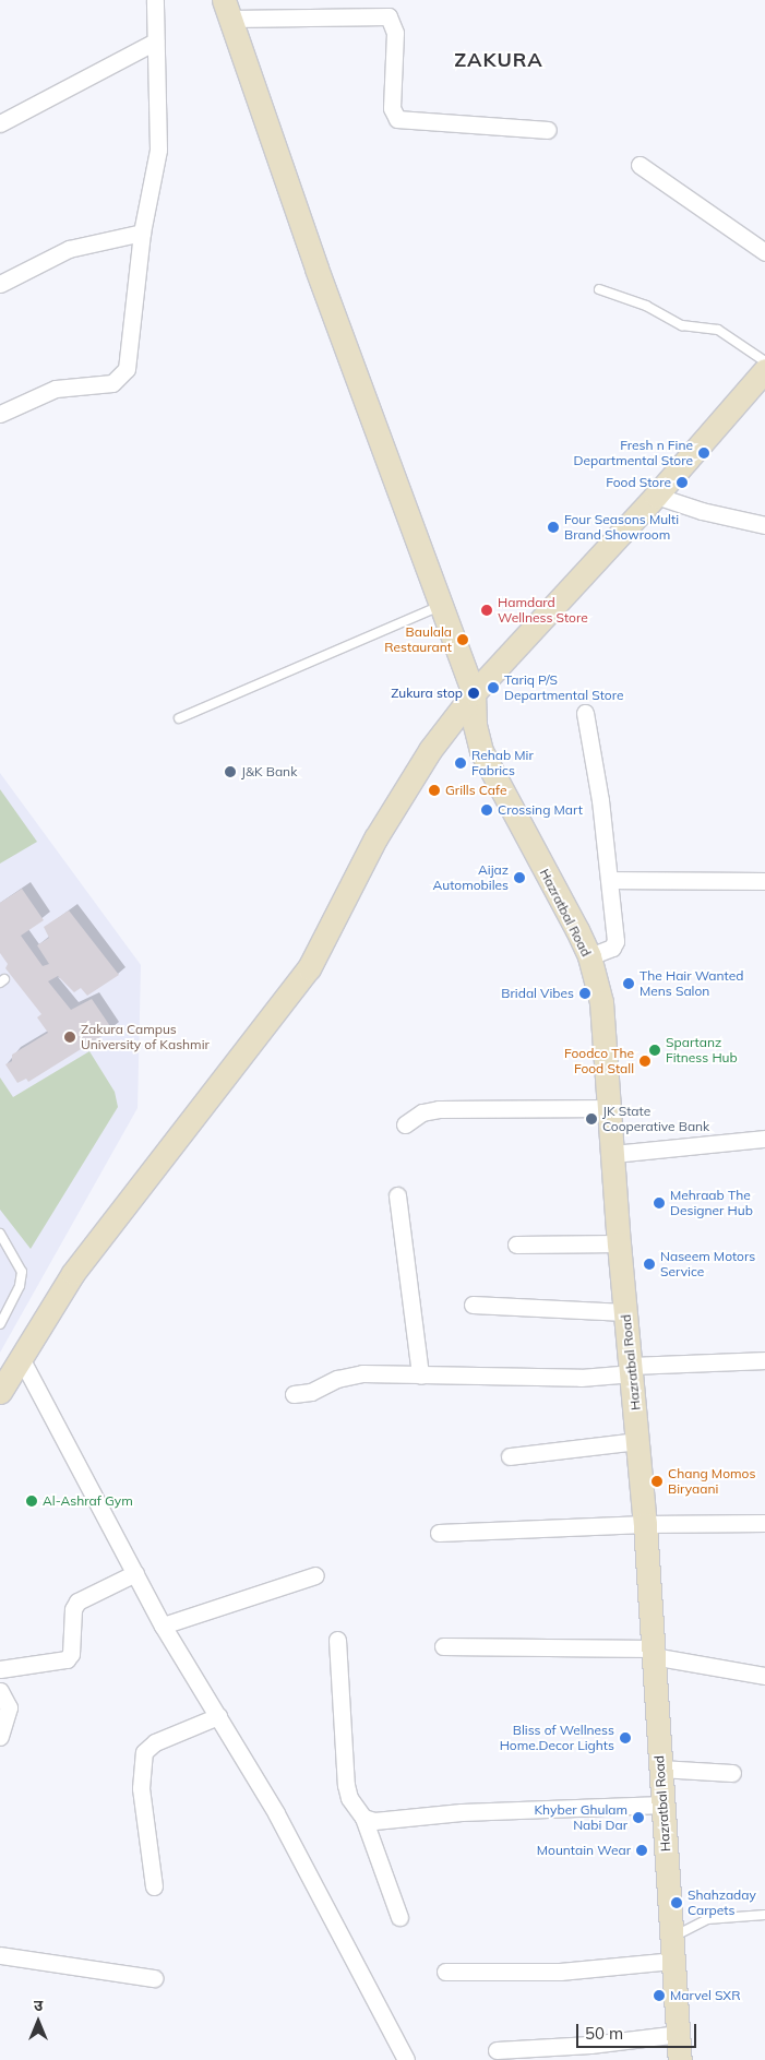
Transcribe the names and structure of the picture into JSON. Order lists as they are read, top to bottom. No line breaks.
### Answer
{"streets":{"main road":["Hazratbal Road"]},"districts":["ZAKURA"],"places":["Fresh n Fine Departmental Store","Food Store","Four Seasons Multi Brand Showroom","Hamdard Wellness Store","Baulala Restaurant","Tariq P/S Departmental Store","Zukura stop","Rehab Mir Fabrics","J&K Bank","Grills Cafe","Crossing Mart","Aijaz Automobiles","The Hair Wanted Mens Salon","Bridal Vibes","Zakura Campus University of Kashmir","Spartanz Fitness Hub","Foodco The Food Stall","JK State Cooperative Bank","Mehraab The Designer Hub","Naseem Motors Service","Chang Momos Biryaani","Al-Ashraf Gym","Bliss of Wellness Home.Decor Lights","Khyber Ghulam Nabi Dar","Mountain Wear","Shahzaday Carpets","Marvel SXR"],"scale_bar":"50 m","north":"top"}
